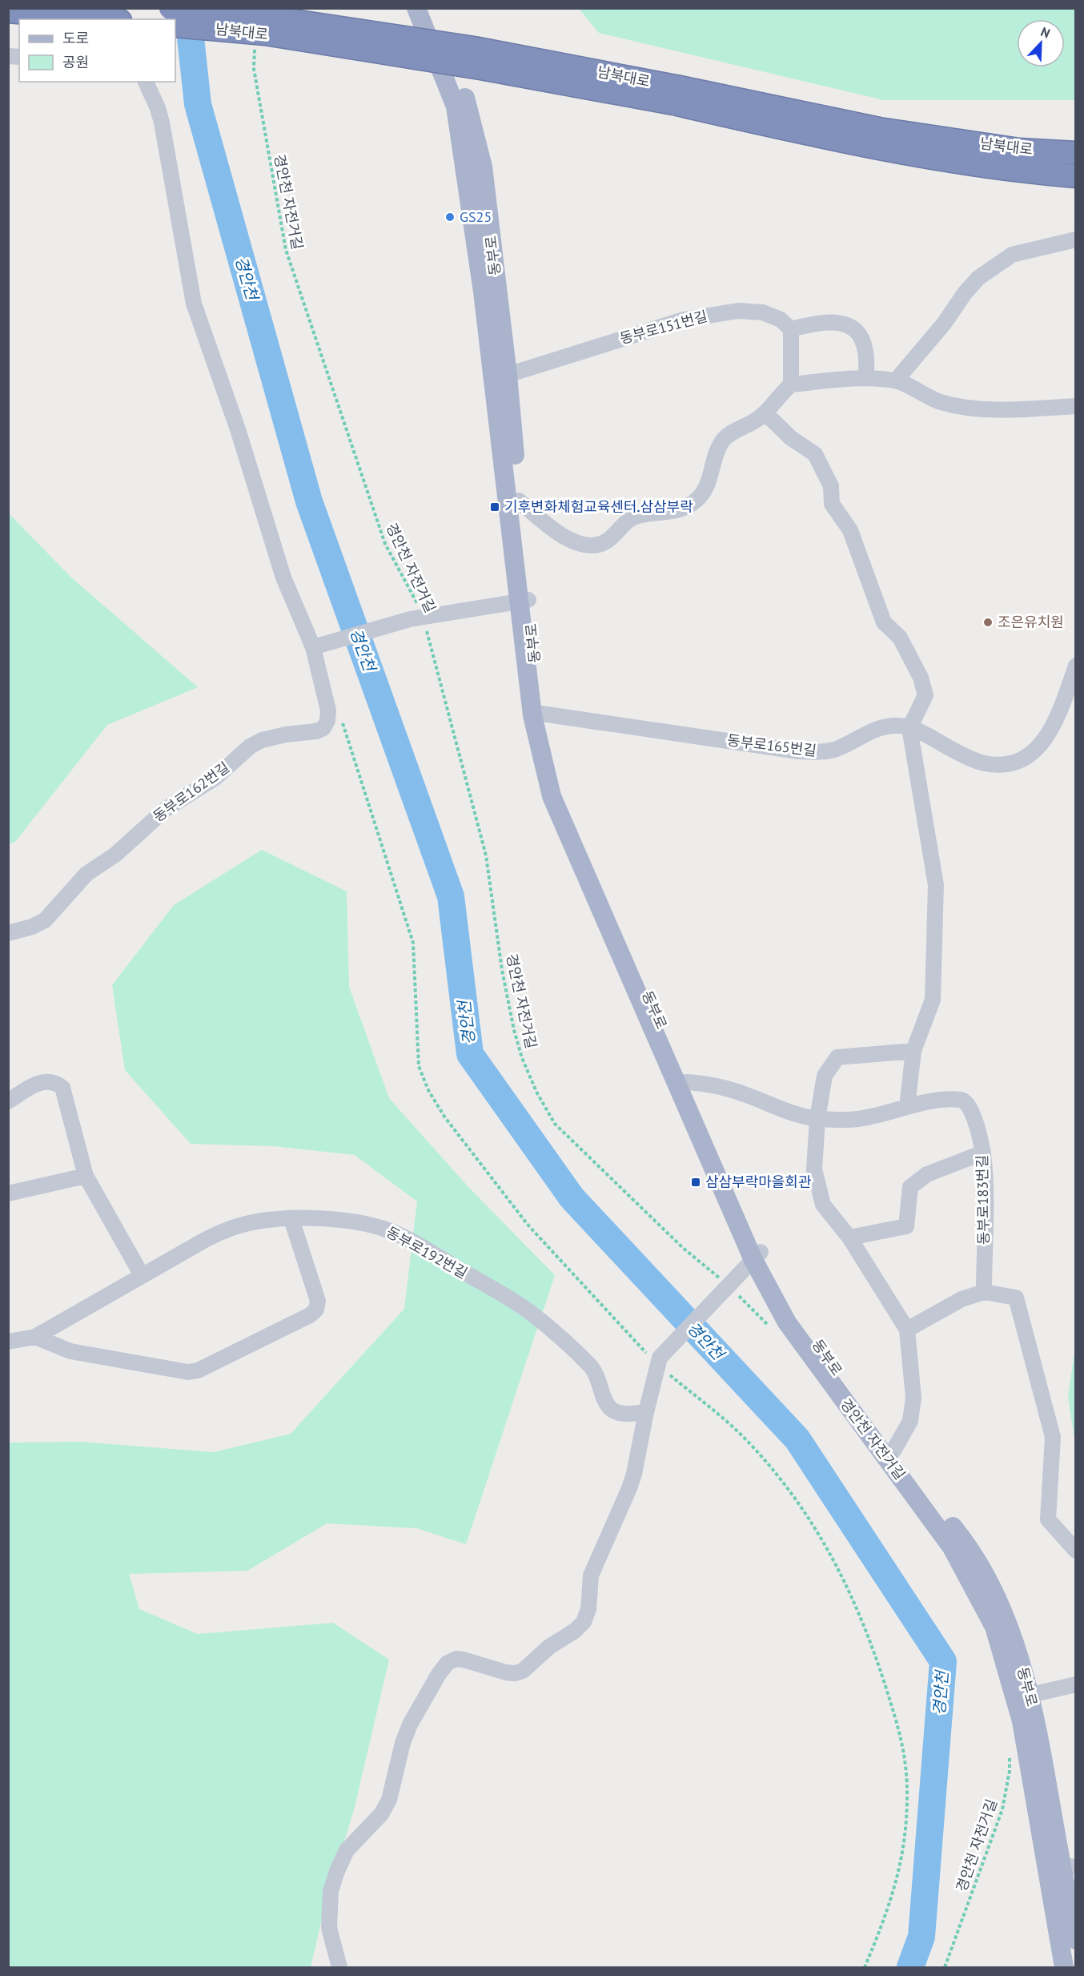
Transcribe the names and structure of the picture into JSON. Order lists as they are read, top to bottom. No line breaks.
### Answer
{"streets":{"highway":["남북대로"],"main road":["동부로"],"street":["동부로151번길","동부로165번길","동부로162번길","동부로183번길","동부로192번길"],"path":["경안천 자전거길"]},"crossings":[["동부로","동부로151번길"],["동부로","동부로165번길"],["동부로","동부로183번길"]],"water":["경안천"],"places":{"other":["GS25","조은유치원"],"transit":["기후변화체험교육센터.삼삼부락","삼삼부락마을회관"]},"legend":["도로","공원"],"north":"top right"}
